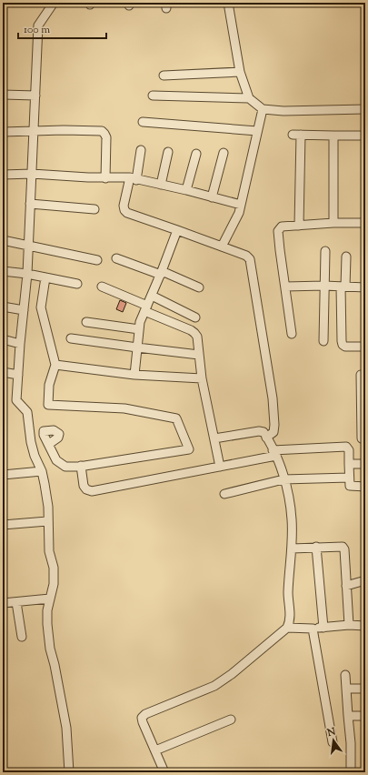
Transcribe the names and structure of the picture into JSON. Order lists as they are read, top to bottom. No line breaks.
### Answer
{"scale_bar":"100 m","north":"top"}
